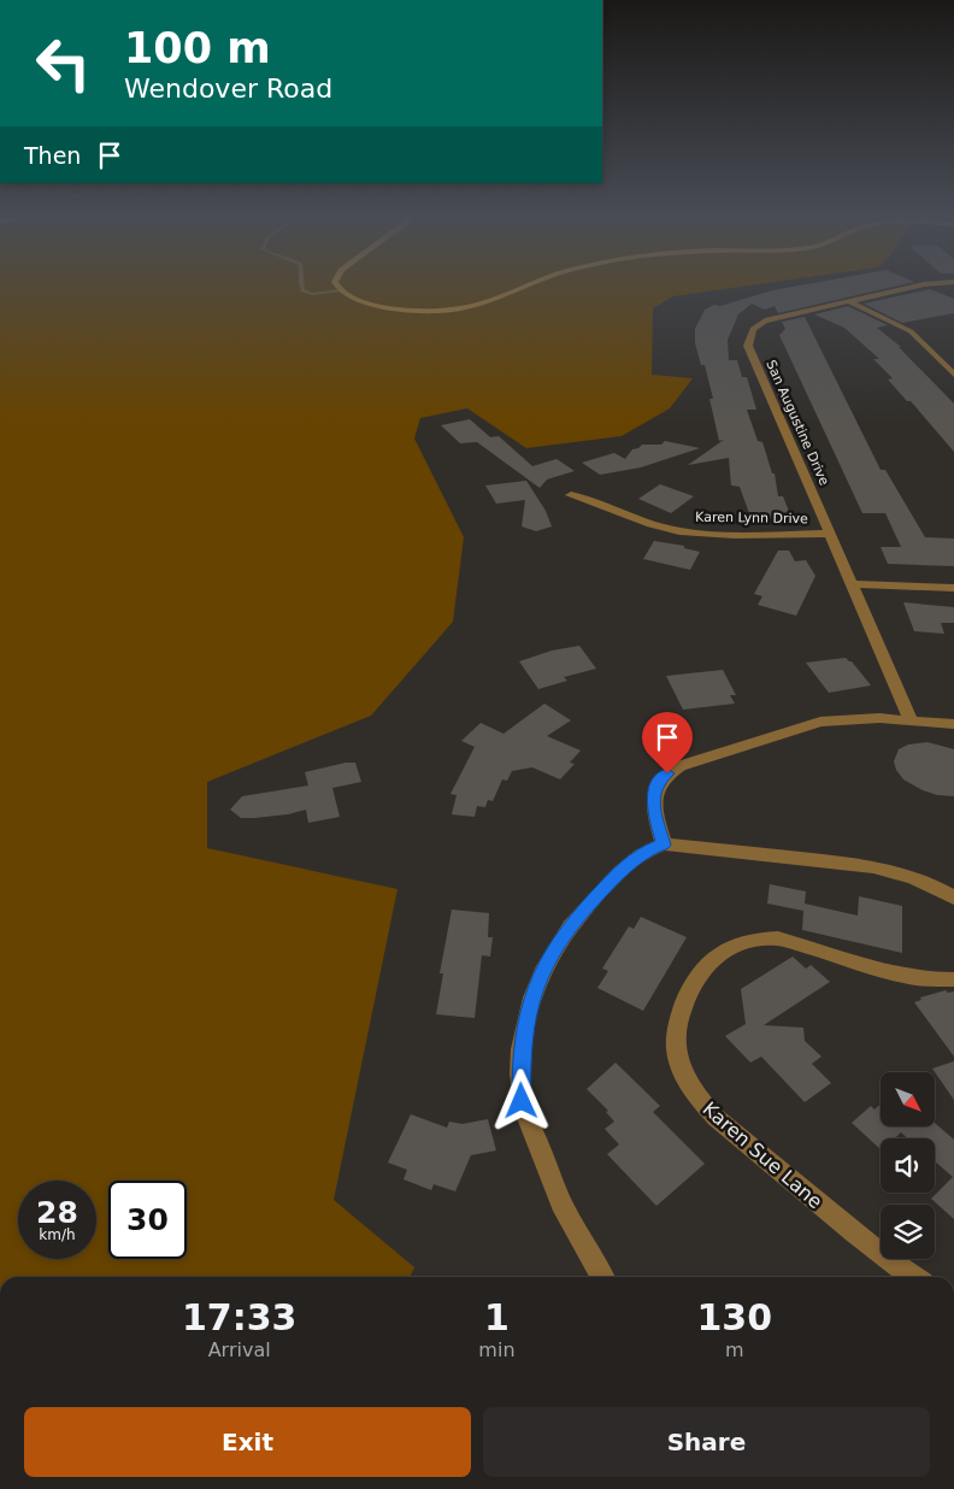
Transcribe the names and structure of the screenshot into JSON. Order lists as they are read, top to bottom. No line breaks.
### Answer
{"streets":{"street":["San Augustine Drive","Karen Lynn Drive","Karen Sue Lane"]},"crossings":[["San Augustine Drive","Karen Lynn Drive"]],"north":"bottom right","page":{"turn":["100 m","Wendover Road"],"then":"Then","speed":"28 km/h","limit":"30","eta":["17:33","Arrival","1","min","130","m"],"buttons":["Exit","Share"]}}
